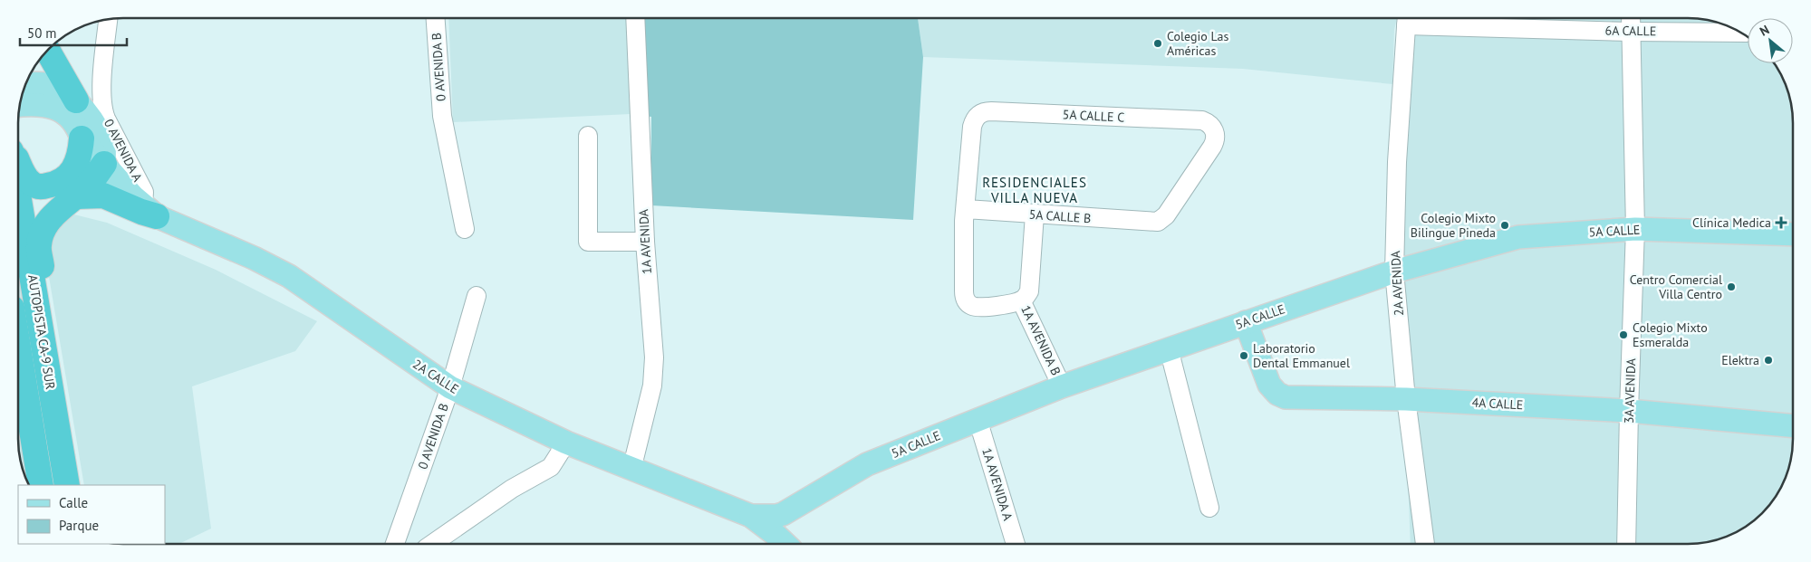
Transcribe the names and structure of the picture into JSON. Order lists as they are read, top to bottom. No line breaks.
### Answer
{"streets":{"highway":["AUTOPISTA CA-9 SUR"],"main road":["5A CALLE","2A CALLE","4A CALLE"],"street":["6A CALLE","0 AVENIDA B","5A CALLE C","0 AVENIDA A","5A CALLE B","1A AVENIDA","2A AVENIDA","1A AVENIDA B","3A AVENIDA","1A AVENIDA A"]},"crossings":[["6A CALLE","2A AVENIDA"],["6A CALLE","3A AVENIDA"],["0 AVENIDA B","2A CALLE"],["5A CALLE C","5A CALLE B"],["0 AVENIDA A","2A CALLE"],["5A CALLE B","1A AVENIDA B"],["5A CALLE","2A AVENIDA"],["5A CALLE","1A AVENIDA B"],["5A CALLE","2A CALLE"],["5A CALLE","3A AVENIDA"],["5A CALLE","4A CALLE"],["5A CALLE","1A AVENIDA A"],["1A AVENIDA","2A CALLE"],["2A AVENIDA","4A CALLE"],["3A AVENIDA","4A CALLE"]],"districts":["RESIDENCIALES VILLA NUEVA"],"places":{"other":["Colegio Las Américas","Colegio Mixto Bilingue Pineda","Centro Comercial Villa Centro","Colegio Mixto Esmeralda","Laboratorio Dental Emmanuel","Elektra"],"health":["Clínica Medica"]},"legend":["Calle","Parque"],"scale_bar":"50 m","north":"top left"}
